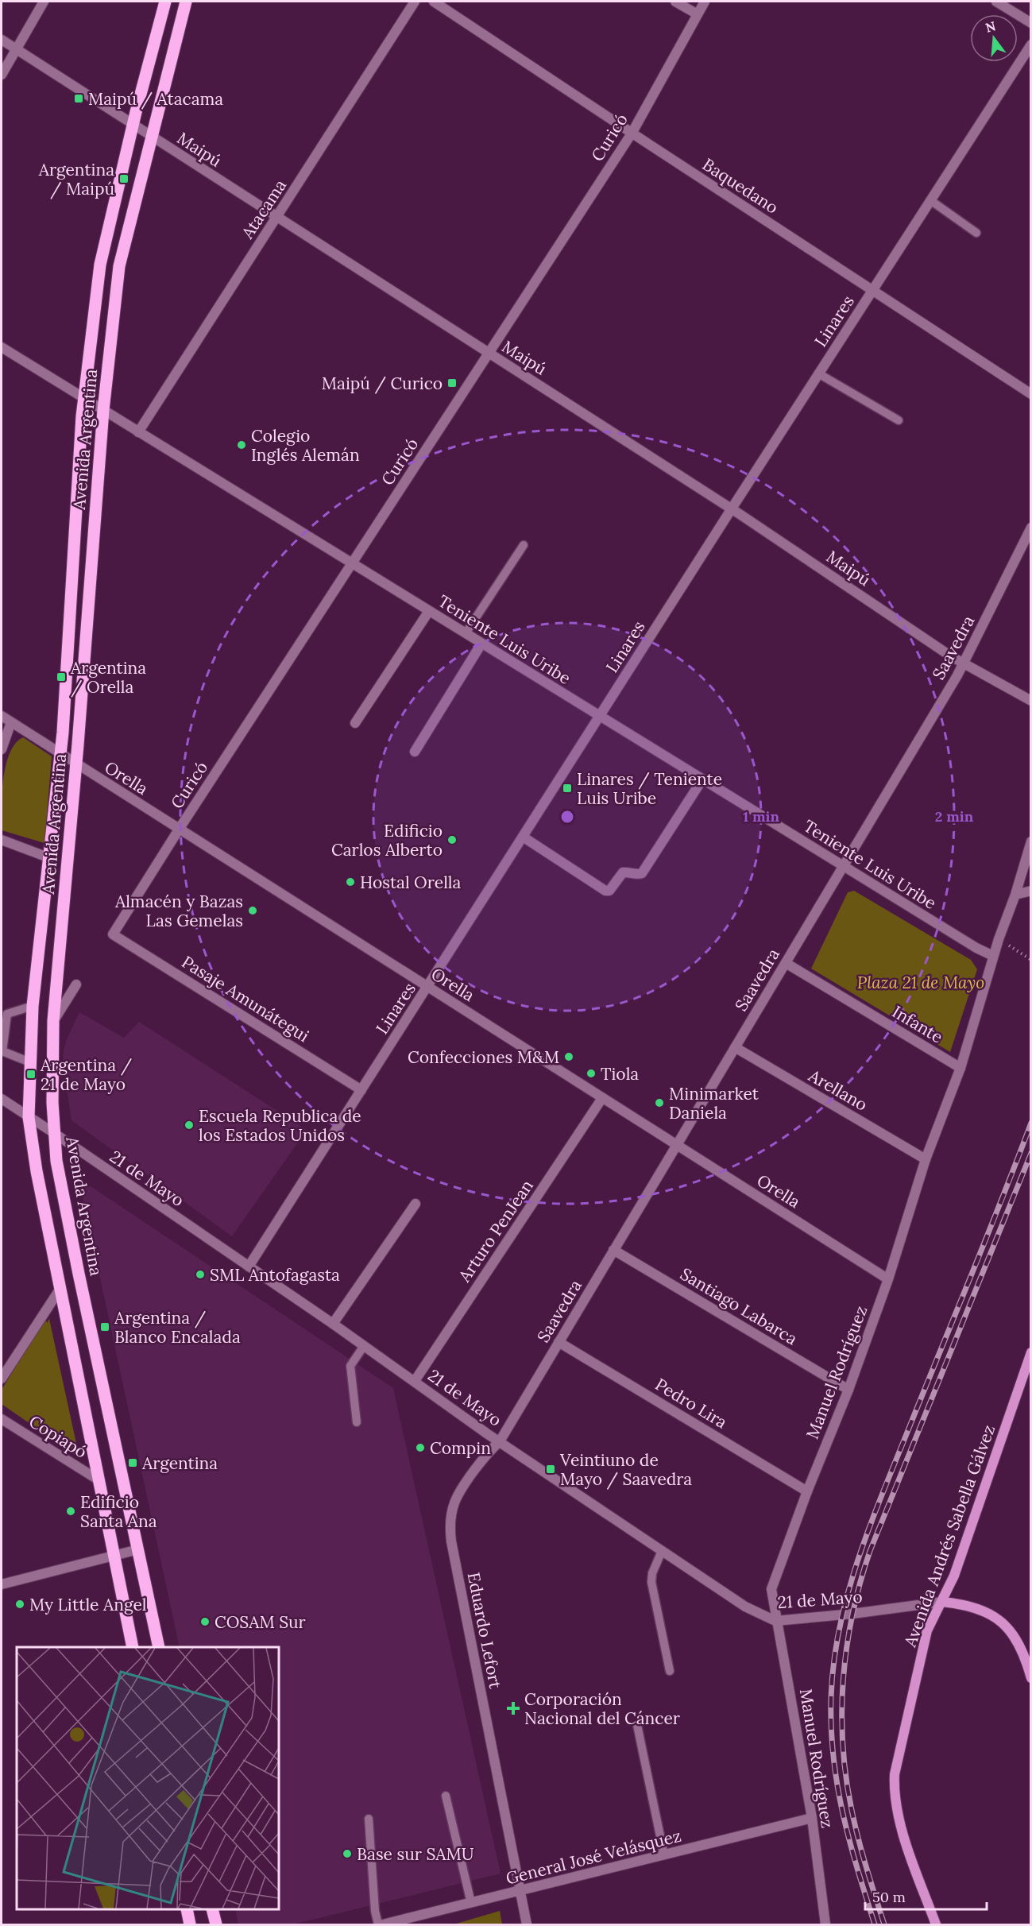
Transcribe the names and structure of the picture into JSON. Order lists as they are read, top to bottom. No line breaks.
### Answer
{"streets":{"main road":["Avenida Argentina","Avenida Andrés Sabella Gálvez"],"street":["Curicó","Maipú","Baquedano","Atacama","Linares","Teniente Luis Uribe","Saavedra","Orella","Pasaje Amunátegui","Infante","Arellano","21 de Mayo","Arturo PenJean","Santiago Labarca","Manuel Rodríguez","Pedro Lira","Copiapó","Eduardo Lefort","General José Velásquez"]},"crossings":[["Curicó","Maipú"],["Curicó","Baquedano"],["Curicó","Teniente Luis Uribe"],["Curicó","Orella"],["Curicó","Pasaje Amunátegui"],["Maipú","Atacama"],["Maipú","Linares"],["Maipú","Avenida Argentina"],["Maipú","Saavedra"],["Baquedano","Linares"],["Atacama","Teniente Luis Uribe"],["Linares","Teniente Luis Uribe"],["Linares","Orella"],["Linares","Pasaje Amunátegui"],["Linares","21 de Mayo"],["Avenida Argentina","Teniente Luis Uribe"],["Avenida Argentina","Orella"],["Avenida Argentina","21 de Mayo"],["Avenida Argentina","Copiapó"],["Teniente Luis Uribe","Saavedra"],["Teniente Luis Uribe","Manuel Rodríguez"],["Saavedra","Orella"],["Saavedra","Infante"],["Saavedra","Arellano"],["Saavedra","21 de Mayo"],["Saavedra","Santiago Labarca"],["Saavedra","Pedro Lira"],["Saavedra","Eduardo Lefort"],["Orella","Arturo PenJean"],["Orella","Manuel Rodríguez"],["Infante","Manuel Rodríguez"],["Arellano","Manuel Rodríguez"],["21 de Mayo","Arturo PenJean"],["21 de Mayo","Manuel Rodríguez"],["21 de Mayo","Avenida Andrés Sabella Gálvez"],["21 de Mayo","Eduardo Lefort"],["Santiago Labarca","Manuel Rodríguez"],["Manuel Rodríguez","Pedro Lira"],["Manuel Rodríguez","General José Velásquez"],["Eduardo Lefort","General José Velásquez"]],"parks":["Plaza 21 de Mayo"],"places":{"transit":["Maipú / Atacama","Argentina / Maipú","Maipú / Curico","Argentina / Orella","Linares / Teniente Luis Uribe","Argentina / 21 de Mayo","Argentina / Blanco Encalada","Argentina","Veintiuno de Mayo / Saavedra"],"other":["Colegio Inglés Alemán","Edificio Carlos Alberto","Hostal Orella","Almacén y Bazas Las Gemelas","Confecciones M&M","Tiola","Minimarket Daniela","Escuela Republica de los Estados Unidos","SML Antofagasta","Compin","Edificio Santa Ana","My Little Angel","COSAM Sur","Base sur SAMU"],"health":["Corporación Nacional del Cáncer"]},"scale_bar":"50 m","north":"top","rings":["1 min","2 min"]}
